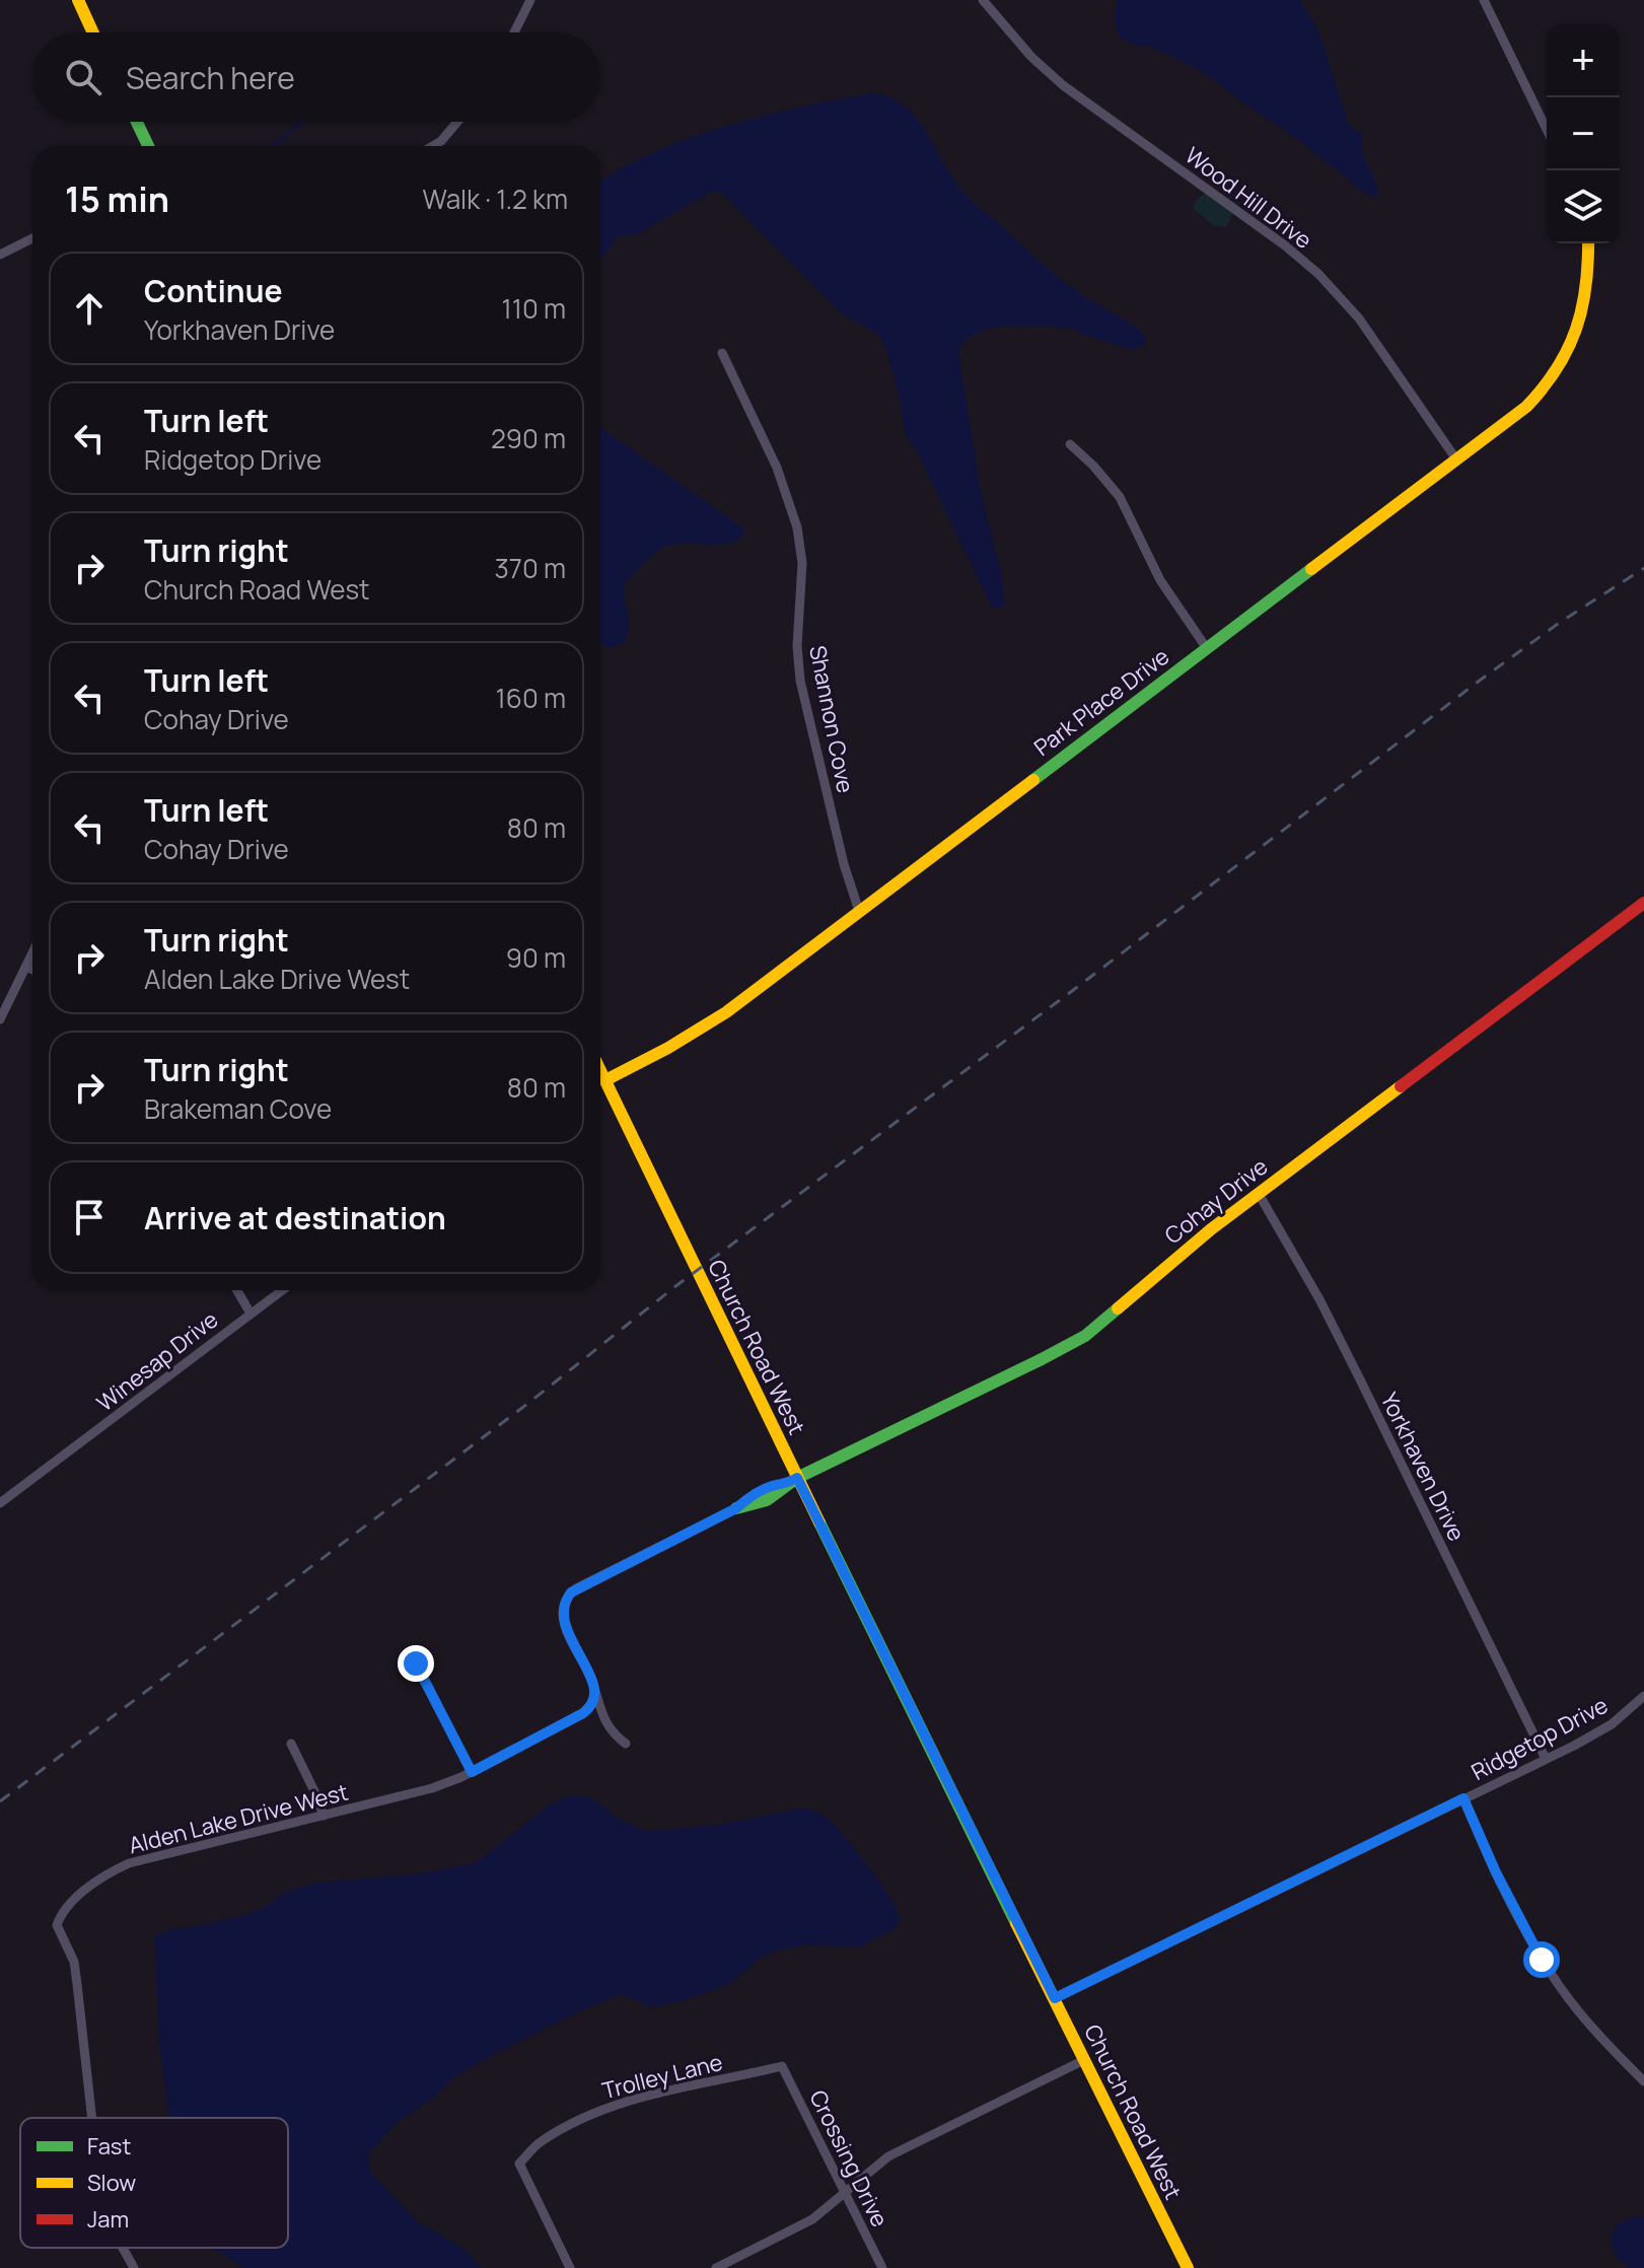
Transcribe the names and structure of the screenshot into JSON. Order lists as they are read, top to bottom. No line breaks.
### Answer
{"streets":{"street":["Wood Hill Drive","Park Place Drive","Shannon Cove","Cohay Drive","Church Road West","Winesap Drive","Yorkhaven Drive","Ridgetop Drive","Alden Lake Drive West","Trolley Lane","Crossing Drive"]},"crossings":[["Wood Hill Drive","Park Place Drive"],["Park Place Drive","Shannon Cove"],["Park Place Drive","Church Road West"],["Cohay Drive","Church Road West"],["Cohay Drive","Yorkhaven Drive"],["Cohay Drive","Alden Lake Drive West"],["Church Road West","Ridgetop Drive"],["Yorkhaven Drive","Ridgetop Drive"],["Trolley Lane","Crossing Drive"]],"legend":["Fast","Slow","Jam"],"page":{"map_buttons":["+","−"],"search":"Search here","heading":["15 min","Walk · 1.2 km"],"list":[["Continue","Yorkhaven Drive","110 m"],["Turn left","Ridgetop Drive","290 m"],["Turn right","Church Road West","370 m"],["Turn left","Cohay Drive","160 m"],["Turn left","Cohay Drive","80 m"],["Turn right","Alden Lake Drive West","90 m"],["Turn right","Brakeman Cove","80 m"],"Arrive at destination"]}}
